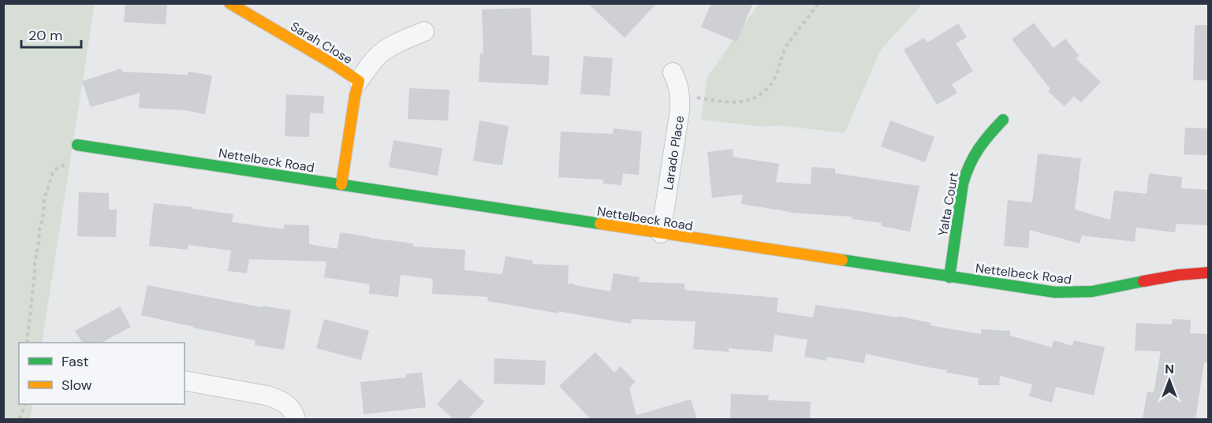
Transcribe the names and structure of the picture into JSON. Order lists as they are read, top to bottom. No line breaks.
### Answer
{"streets":{"street":["Sarah Close","Larado Place","Nettelbeck Road","Yalta Court"]},"crossings":[["Sarah Close","Nettelbeck Road"],["Larado Place","Nettelbeck Road"],["Nettelbeck Road","Yalta Court"]],"legend":["Fast","Slow"],"scale_bar":"20 m","north":"top"}
